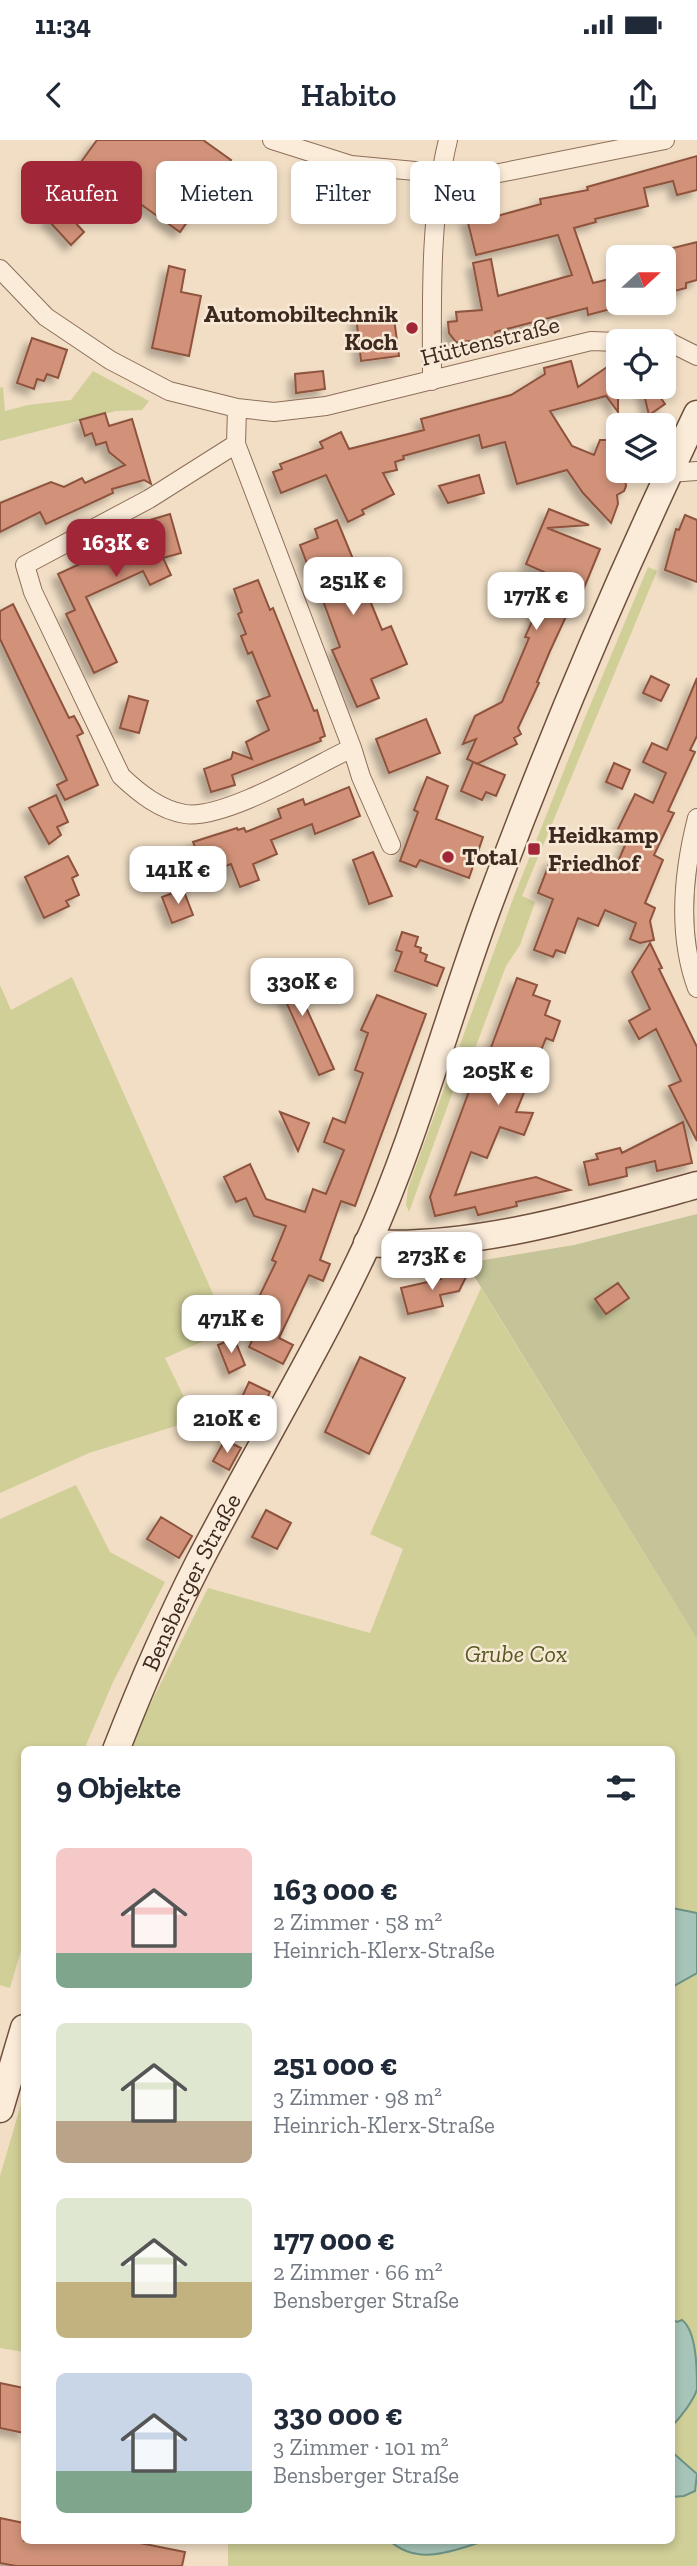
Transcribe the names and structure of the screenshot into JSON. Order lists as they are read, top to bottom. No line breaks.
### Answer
{"streets":{"main road":["Bensberger Straße"],"street":["Hüttenstraße"]},"parks":["Grube Cox"],"places":{"other":["Automobiltechnik Koch","Total"],"transit":["Heidkamp Friedhof"]},"north":"right","page":{"status":"11:34","header":"Habito","chip":["Kaufen","Mieten","Filter","Neu"],"price":["163K €","251K €","177K €","141K €","330K €","205K €","273K €","471K €","210K €"],"heading":"9 Objekte","list":[{"name":"163 000 €","note":"2 Zimmer · 58 m² · Heinrich-Klerx-Straße"},{"name":"251 000 €","note":"3 Zimmer · 98 m² · Heinrich-Klerx-Straße"},{"name":"177 000 €","note":"2 Zimmer · 66 m² · Bensberger Straße"},{"name":"330 000 €","note":"3 Zimmer · 101 m² · Bensberger Straße"}]}}
